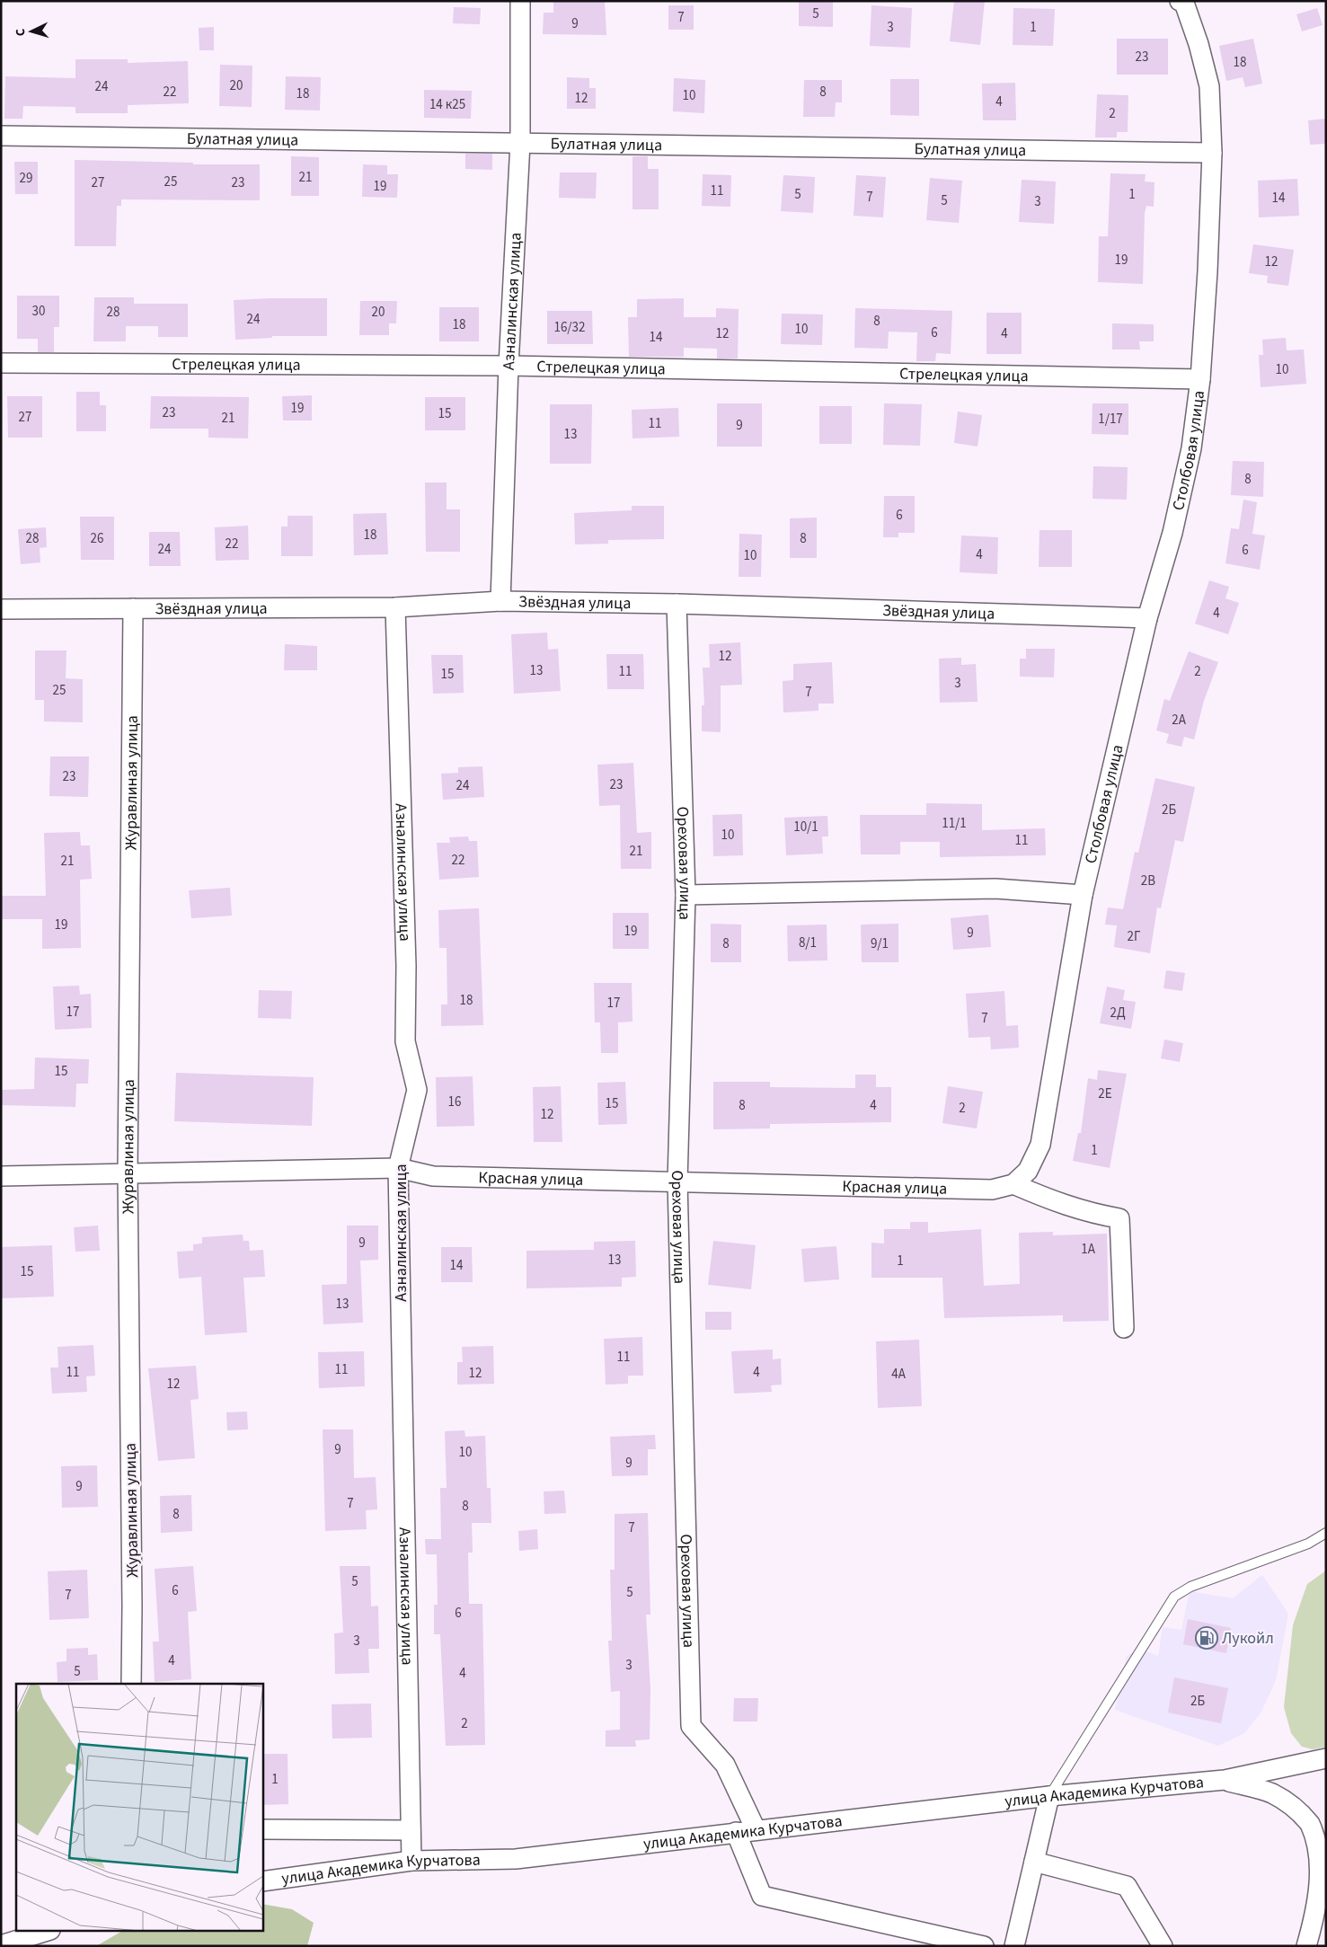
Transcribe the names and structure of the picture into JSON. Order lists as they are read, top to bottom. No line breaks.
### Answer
{"streets":{"street":["Булатная улица","Азналинская улица","Стрелецкая улица","Столбовая улица","Звёздная улица","Журавлиная улица","Ореховая улица","Красная улица","улица Академика Курчатова"]},"crossings":[["Булатная улица","Азналинская улица"],["Булатная улица","Столбовая улица"],["Азналинская улица","Стрелецкая улица"],["Азналинская улица","Звёздная улица"],["Азналинская улица","Красная улица"],["Азналинская улица","улица Академика Курчатова"],["Стрелецкая улица","Столбовая улица"],["Столбовая улица","Звёздная улица"],["Столбовая улица","Красная улица"],["Звёздная улица","Журавлиная улица"],["Звёздная улица","Ореховая улица"],["Журавлиная улица","Красная улица"],["Ореховая улица","Красная улица"],["Ореховая улица","улица Академика Курчатова"]],"places":{"fuel station":["Лукойл"]},"house_numbers":["5","7","9","3","1","23","18","20","24","22","8","18","10","12","4","14 к25","2","21","29","25","27","23","19","11","5","1","7","14","5","3","19","12","30","28","20","24","8","18","16/32","10","6","12","4","14","10","19","23","15","27","21","1/17","11","9","13","8","6","18","28","26","8","22","24","6","4","10","4","12","13","11","2","15","3","25","7","2А","23","23","24","2Б","11/1","10/1","10","11","21","22","21","2В","19","19","9","2Г","8/1","8","9/1","18","17","17","2Д","7","15","2Е","16","15","8","4","2","12","1","9","1А","13","1","14","15","13","11","11","11","4","12","4А","12","9","10","9","9","7","8","8","7","5","6","5","7","6","3","4","3","5","4","2Б","2","1"],"north":"left"}
